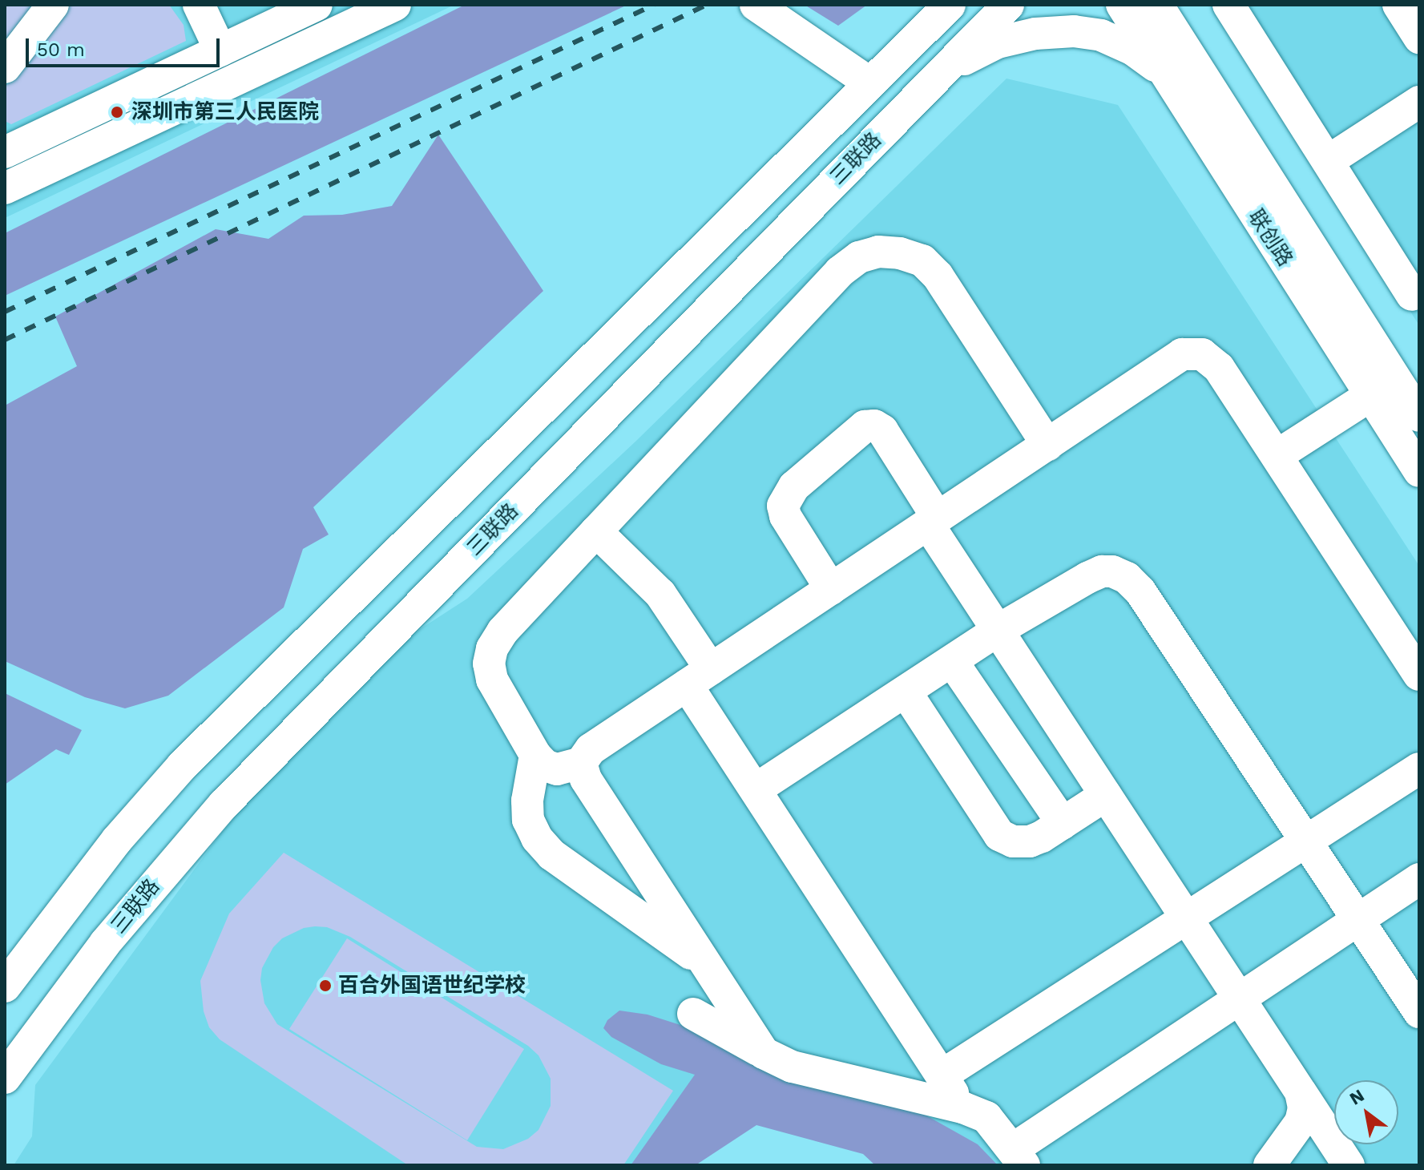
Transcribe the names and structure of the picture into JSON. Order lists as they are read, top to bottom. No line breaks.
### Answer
{"streets":{"street":["三联路","联创路"]},"places":["深圳市第三人民医院","百合外国语世纪学校"],"scale_bar":"50 m","north":"top left"}
